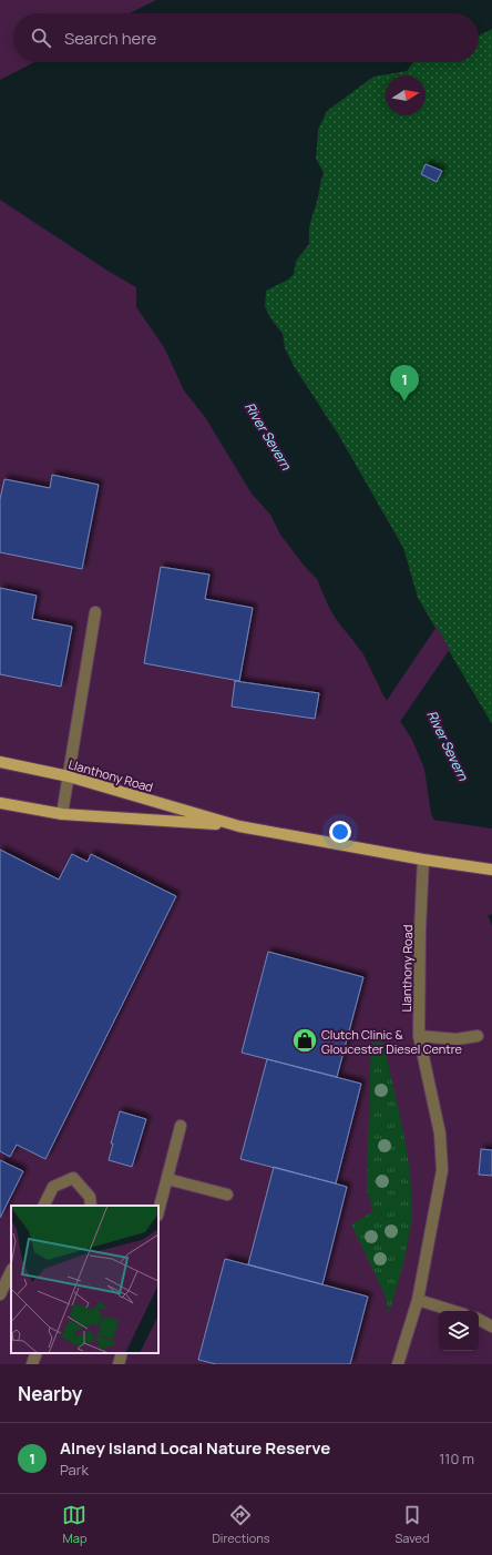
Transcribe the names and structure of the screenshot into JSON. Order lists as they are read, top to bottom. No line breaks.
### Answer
{"streets":{"main road":["Llanthony Road"]},"water":["River Severn"],"places":{"shop":["Clutch Clinic & Gloucester Diesel Centre"]},"north":"right","page":{"search":"Search here","pins":"1","heading":"Nearby","list":[{"mark":"1","name":"Alney Island Local Nature Reserve","note":"Park","value":"110 m"}],"nav":["Map","Directions","Saved"]}}
